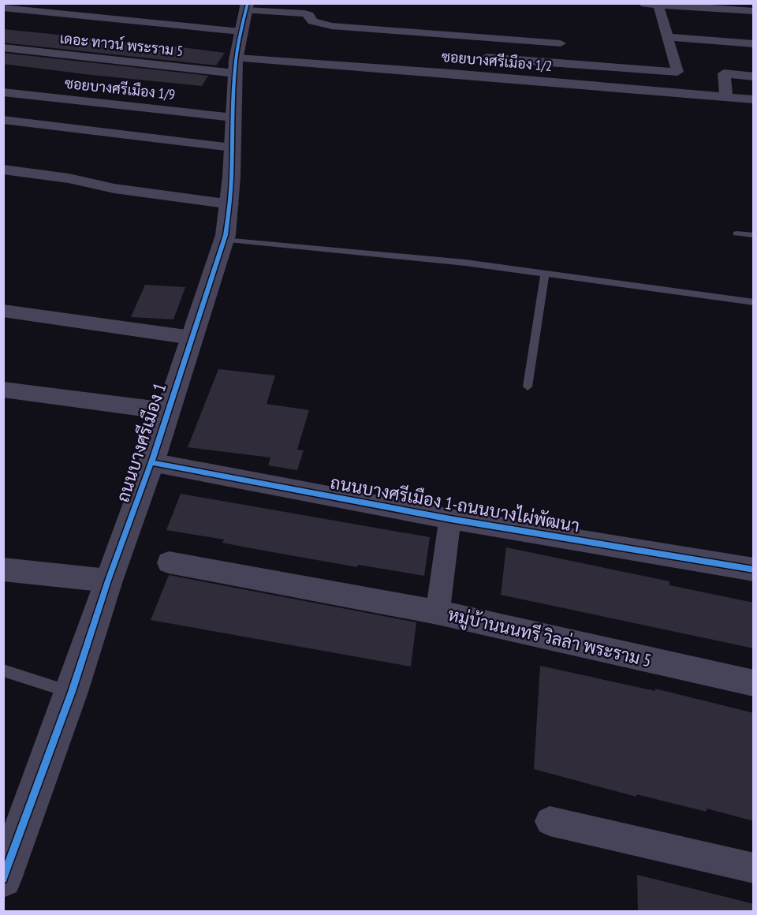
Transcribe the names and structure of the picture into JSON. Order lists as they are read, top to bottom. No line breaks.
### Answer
{"streets":{"street":["เดอะ ทาวน์ พระราม 5","ซอยบางศรีเมือง 1/2","ซอยบางศรีเมือง 1/9","ถนนบางศรีเมือง 1","ถนนบางศรีเมือง 1-ถนนบางไผ่พัฒนา","หมู่บ้านนนทรี วิลล่า พระราม 5"]},"crossings":[["เดอะ ทาวน์ พระราม 5","ซอยบางศรีเมือง 1/2"],["เดอะ ทาวน์ พระราม 5","ถนนบางศรีเมือง 1"],["ซอยบางศรีเมือง 1/2","ถนนบางศรีเมือง 1"],["ซอยบางศรีเมือง 1/9","ถนนบางศรีเมือง 1"],["ถนนบางศรีเมือง 1","ถนนบางศรีเมือง 1-ถนนบางไผ่พัฒนา"],["ถนนบางศรีเมือง 1-ถนนบางไผ่พัฒนา","หมู่บ้านนนทรี วิลล่า พระราม 5"]]}
